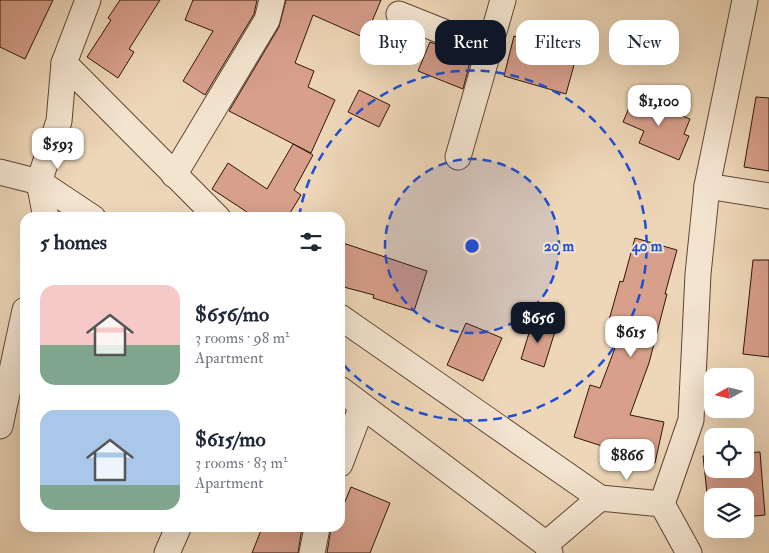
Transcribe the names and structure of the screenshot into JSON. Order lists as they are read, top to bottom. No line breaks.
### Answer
{"north":"left","page":{"chip":["Buy","Rent","Filters","New"],"price":["$1,100","$593","$656","$615","$866"],"heading":"5 homes","list":[{"name":"$656/mo","note":"3 rooms · 98 m² · Apartment"},{"name":"$615/mo","note":"3 rooms · 83 m² · Apartment"}]},"rings":["20 m","40 m"]}
